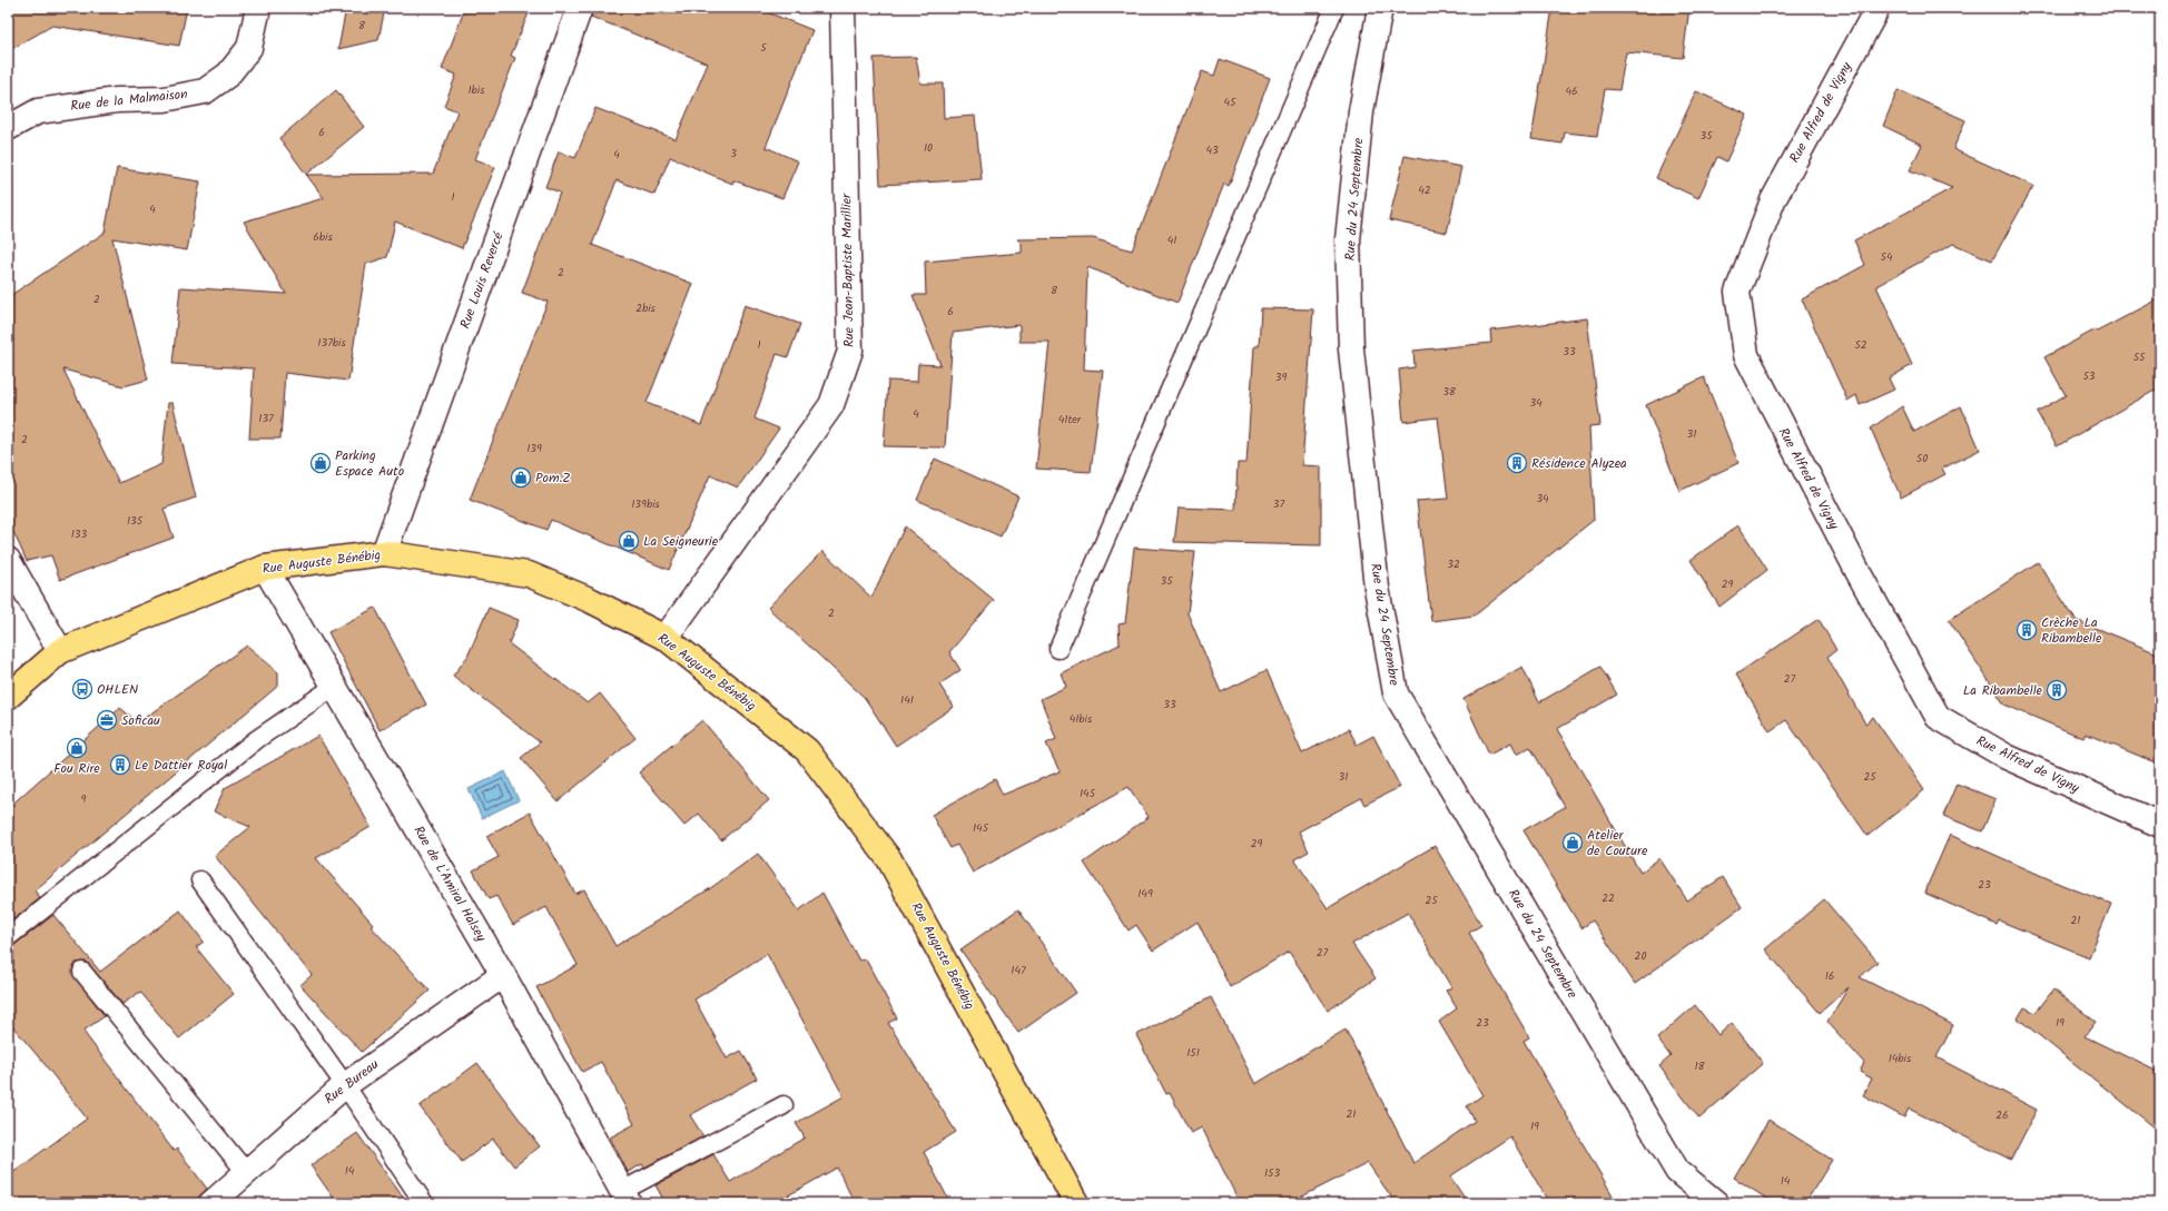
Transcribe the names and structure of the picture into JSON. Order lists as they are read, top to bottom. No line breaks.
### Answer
{"streets":{"main road":["Rue Auguste Bénébig"],"street":["Rue de la Malmaison","Rue Alfred de Vigny","Rue du 24 Septembre","Rue Jean-Baptiste Marillier","Rue Louis Revercé","Rue de L'Amiral Halsey","Rue Bureau"]},"crossings":[["Rue Jean-Baptiste Marillier","Rue Auguste Bénébig"],["Rue Louis Revercé","Rue Auguste Bénébig"],["Rue Auguste Bénébig","Rue de L'Amiral Halsey"],["Rue de L'Amiral Halsey","Rue Bureau"]],"places":{"shop":["Parking Espace Auto","Pom.Z","La Seigneurie","Fou Rire","Atelier de Couture"],"building":["Résidence Alyzea","Crèche La Ribambelle","La Ribambelle","Le Dattier Royal"],"bus stop":["OHLEN"],"office":["Soficau"]},"house_numbers":["8","5","1bis","46","45","6","35","10","43","3","4","42","1","4","6bis","41","54","2","8","2","2bis","6","137bis","1","52","33","55","53","39","38","34","4","137","41ter","31","2","139","50","34","139bis","37","135","133","32","35","29","2","27","141","33","41bis","31","25","145","9","145","29","23","149","22","25","21","27","20","147","16","23","19","151","14bis","18","21","26","19","14","153","14"]}
